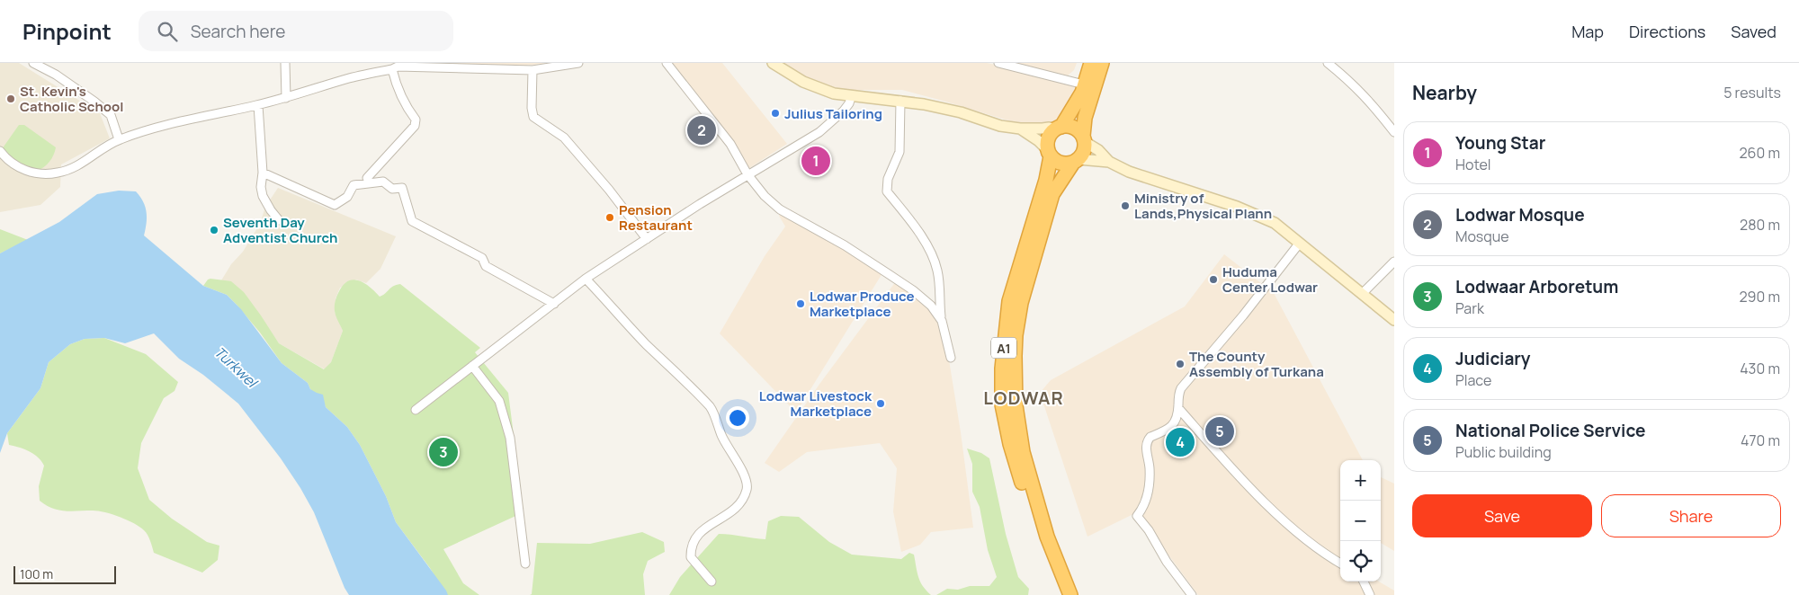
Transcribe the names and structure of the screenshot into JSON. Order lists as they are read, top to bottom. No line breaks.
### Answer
{"streets":{"highway":["A1"]},"districts":["LODWAR"],"water":["Turkwel"],"places":["St. Kevin's Catholic School","Julius Tailoring","Ministry of Lands,Physical Plann","Pension Restaurant","Seventh Day Adventist Church","Huduma Center Lodwar","Lodwar Produce Marketplace","The County Assembly of Turkana","Lodwar Livestock Marketplace"],"scale_bar":"100 m","page":{"header":"Pinpoint","search":"Search here","nav":["Map","Directions","Saved"],"heading":["Nearby","5 results"],"pins":["2","1","5","4","3"],"list":[{"mark":"1","name":"Young Star","note":"Hotel","value":"260 m"},{"mark":"2","name":"Lodwar Mosque","note":"Mosque","value":"280 m"},{"mark":"3","name":"Lodwaar Arboretum","note":"Park","value":"290 m"},{"mark":"4","name":"Judiciary","note":"Place","value":"430 m"},{"mark":"5","name":"National Police Service","note":"Public building","value":"470 m"}],"map_buttons":["+","−"],"buttons":["Save","Share"],"scale":"100 m"}}
